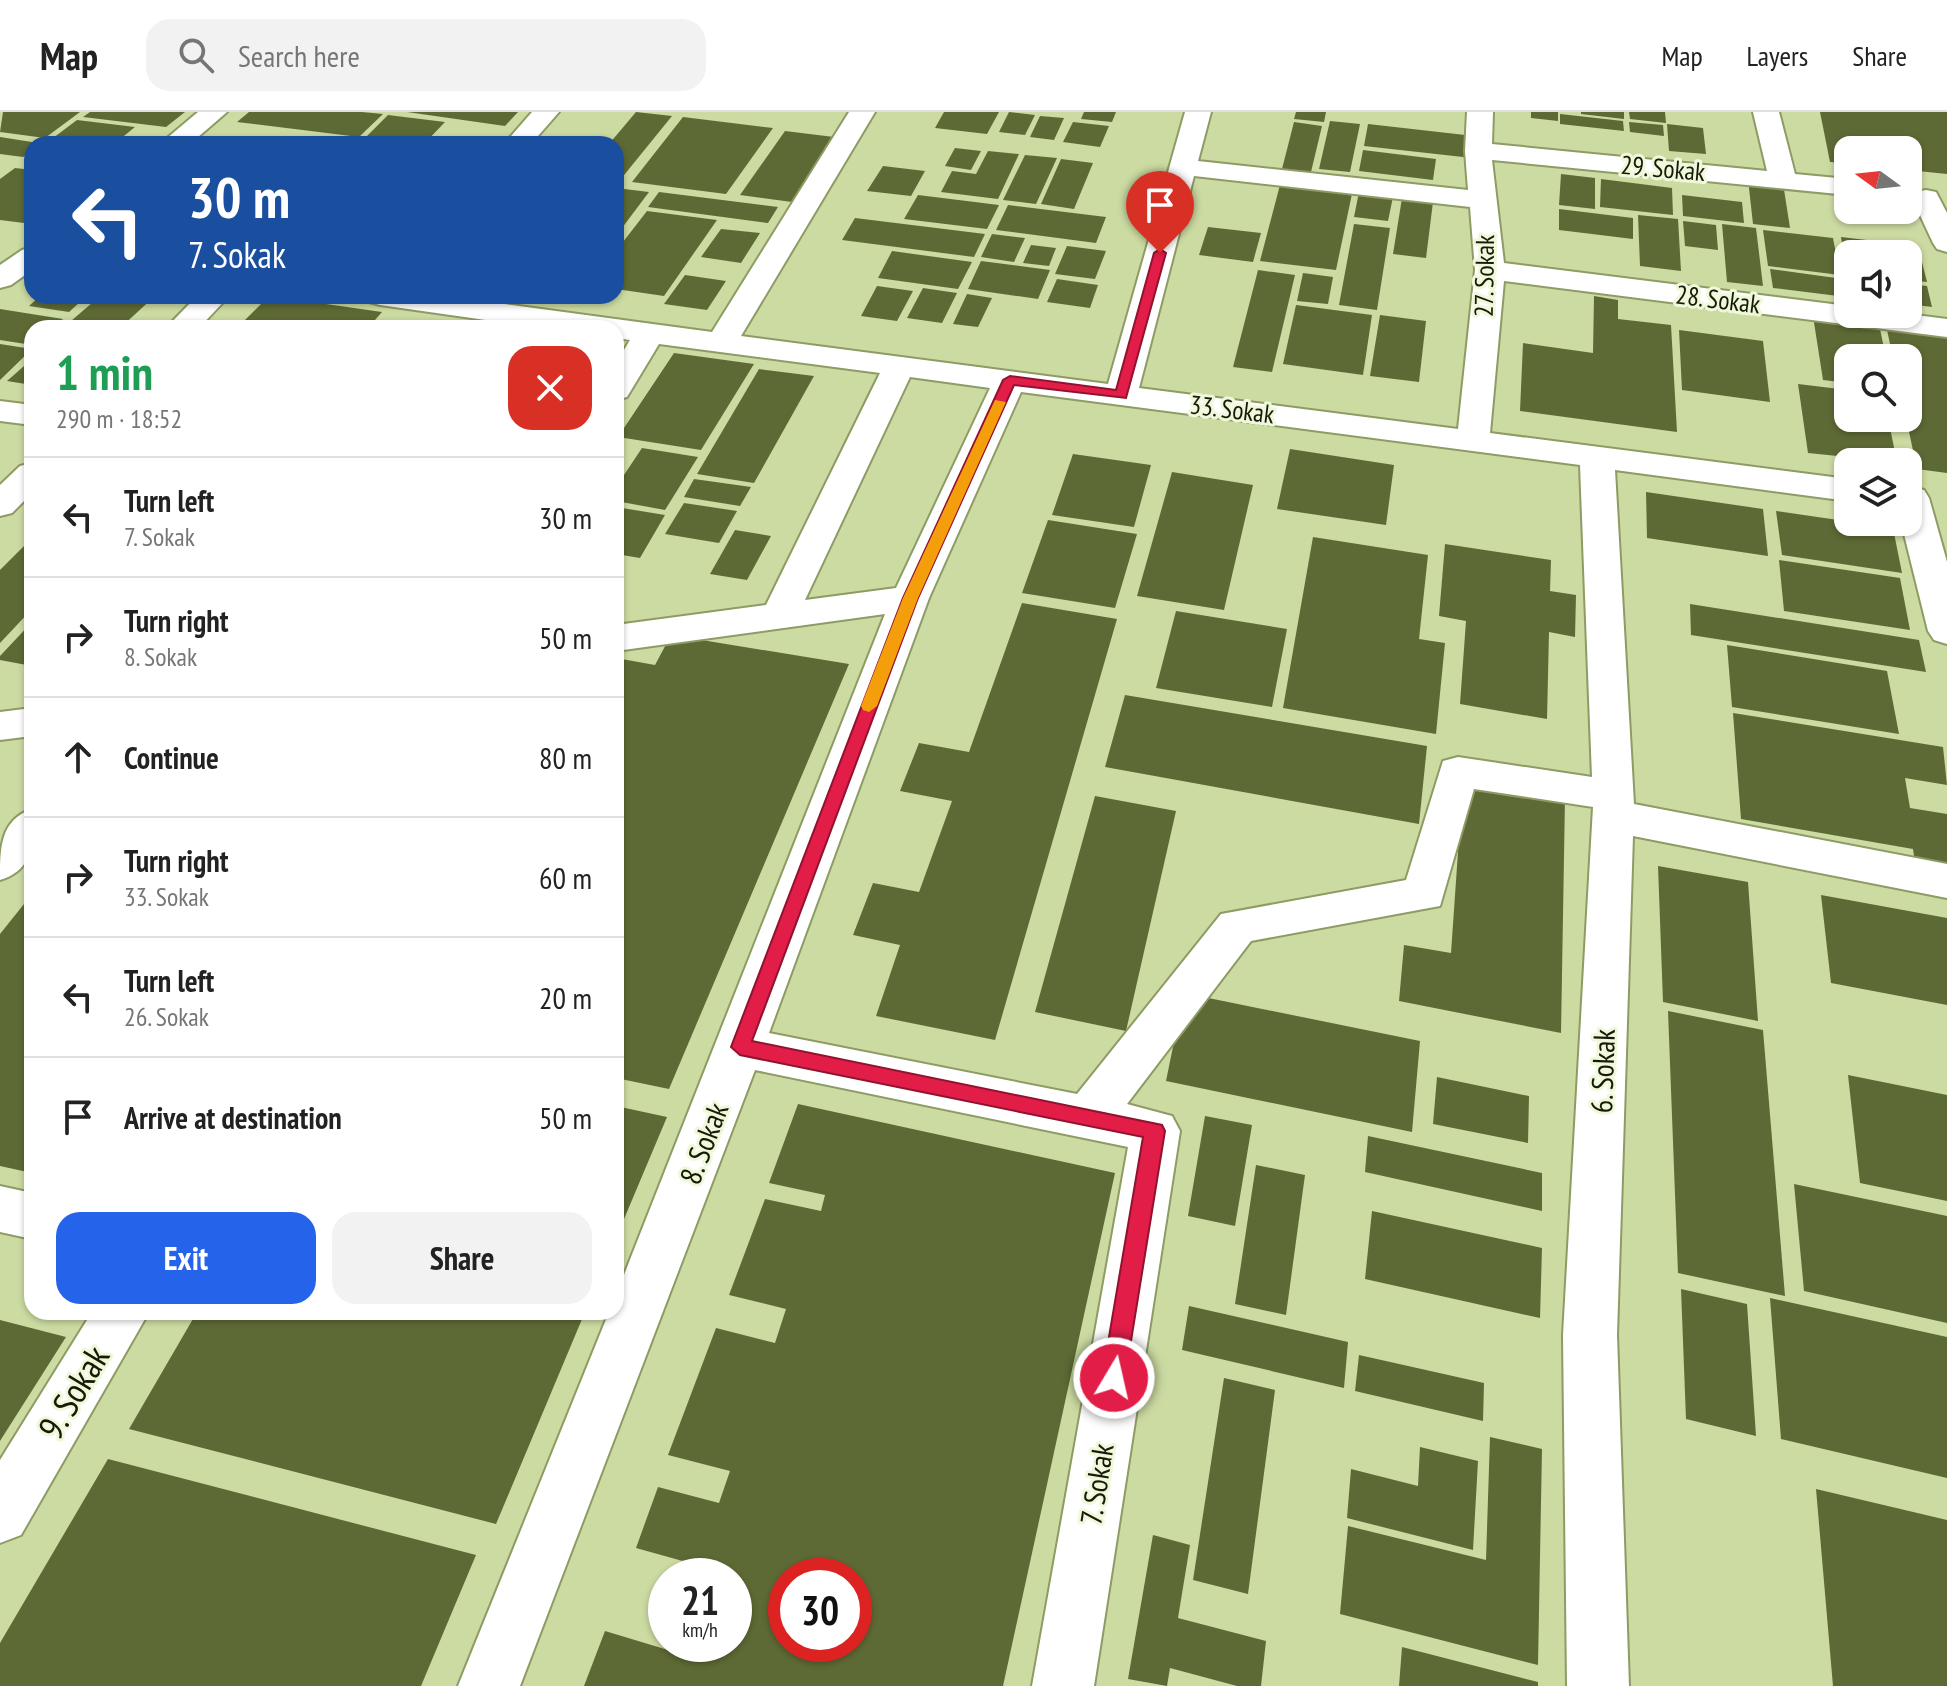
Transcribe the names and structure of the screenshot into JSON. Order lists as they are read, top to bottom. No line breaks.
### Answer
{"streets":{"street":["29. Sokak","27. Sokak","28. Sokak","33. Sokak","6. Sokak","8. Sokak","9. Sokak","7. Sokak"]},"crossings":[["29. Sokak","27. Sokak"],["27. Sokak","28. Sokak"],["27. Sokak","33. Sokak"],["33. Sokak","6. Sokak"],["33. Sokak","8. Sokak"],["8. Sokak","7. Sokak"]],"north":"left","page":{"header":"Map","search":"Search here","nav":["Map","Layers","Share"],"turn":["30 m","7. Sokak"],"heading":["1 min","290 m · 18:52"],"list":[{"name":"Turn left","note":"7. Sokak","value":"30 m"},{"name":"Turn right","note":"8. Sokak","value":"50 m"},{"name":"Continue","value":"80 m"},{"name":"Turn right","note":"33. Sokak","value":"60 m"},{"name":"Turn left","note":"26. Sokak","value":"20 m"},{"name":"Arrive at destination","value":"50 m"}],"buttons":["Exit","Share"],"speed":"21 km/h","limit":"30"}}
